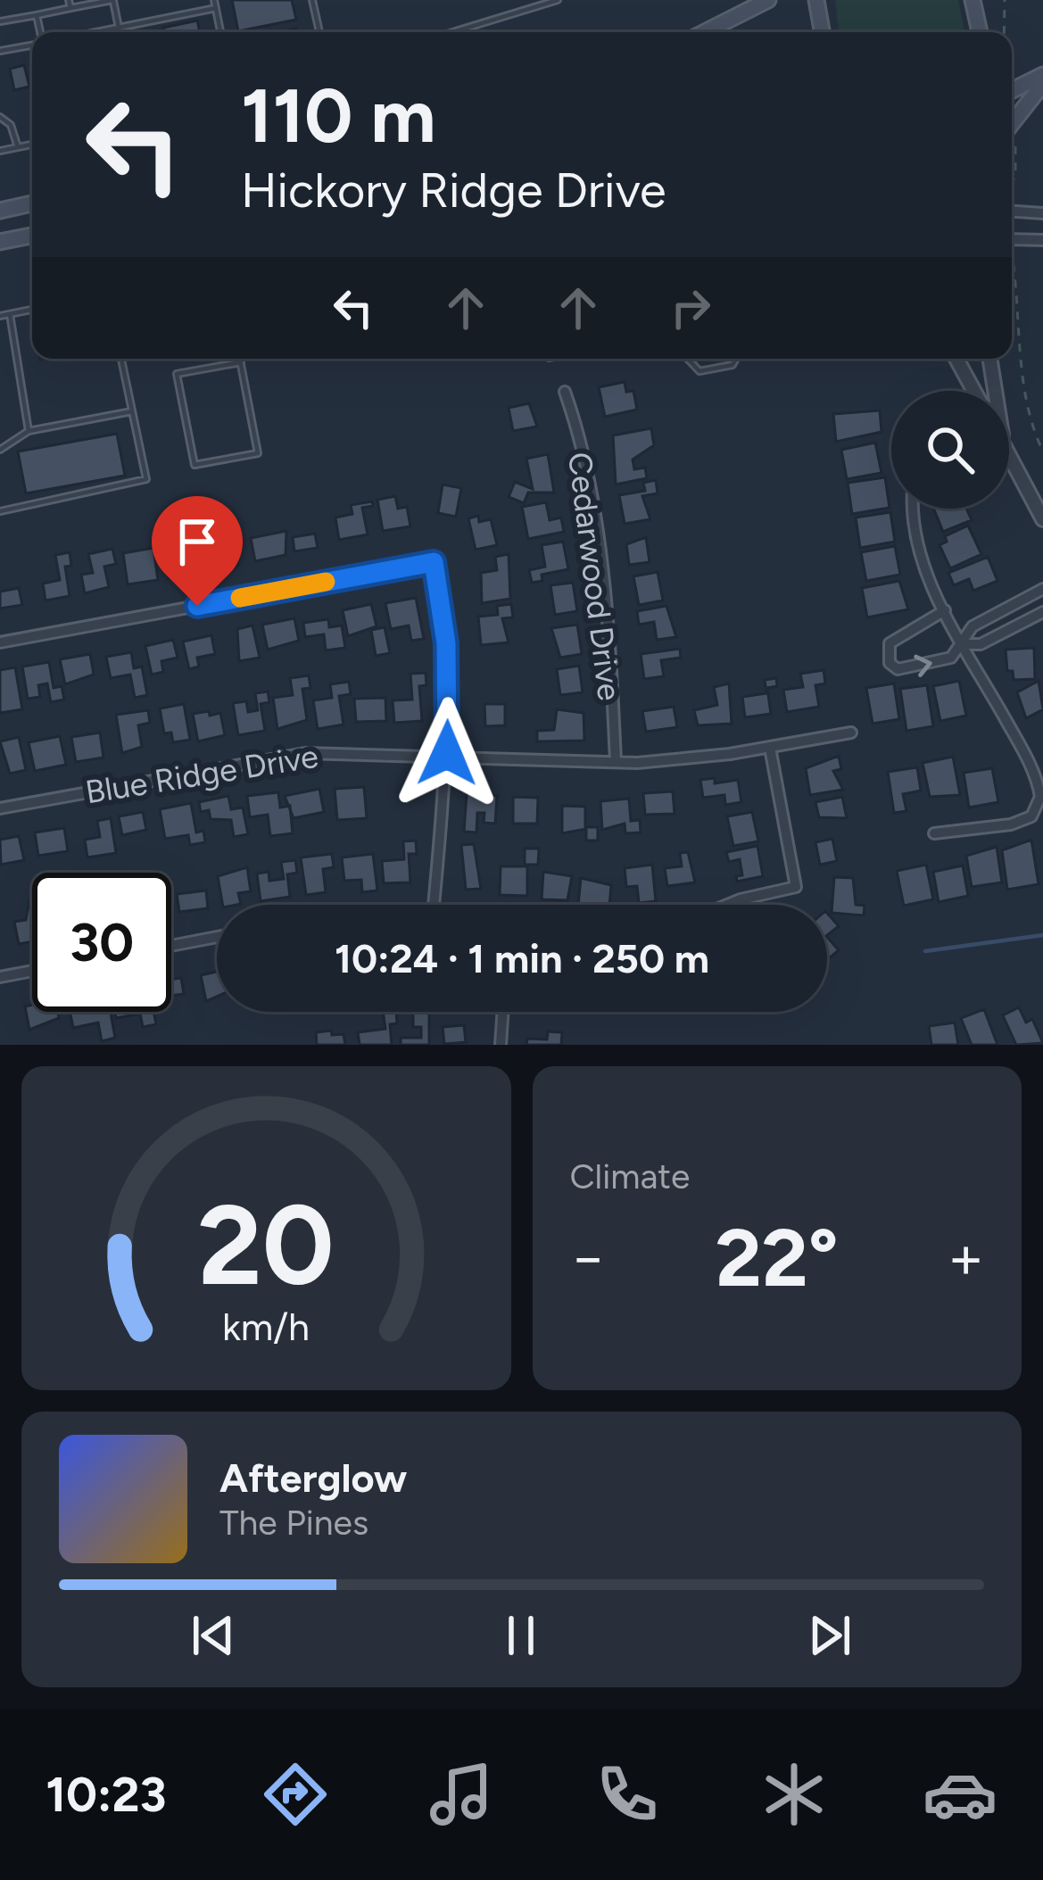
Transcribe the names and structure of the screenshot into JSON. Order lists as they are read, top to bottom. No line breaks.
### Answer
{"streets":{"street":["Cedarwood Drive","Blue Ridge Drive"]},"crossings":[["Cedarwood Drive","Blue Ridge Drive"]],"page":{"turn":["110 m","Hickory Ridge Drive"],"limit":"30","trip":"10:24 · 1 min · 250 m","tile":"Climate","heat":["−","22°","+"],"song":["Afterglow","The Pines"],"tabs":"10:23","gauge":["20","km/h"]}}
